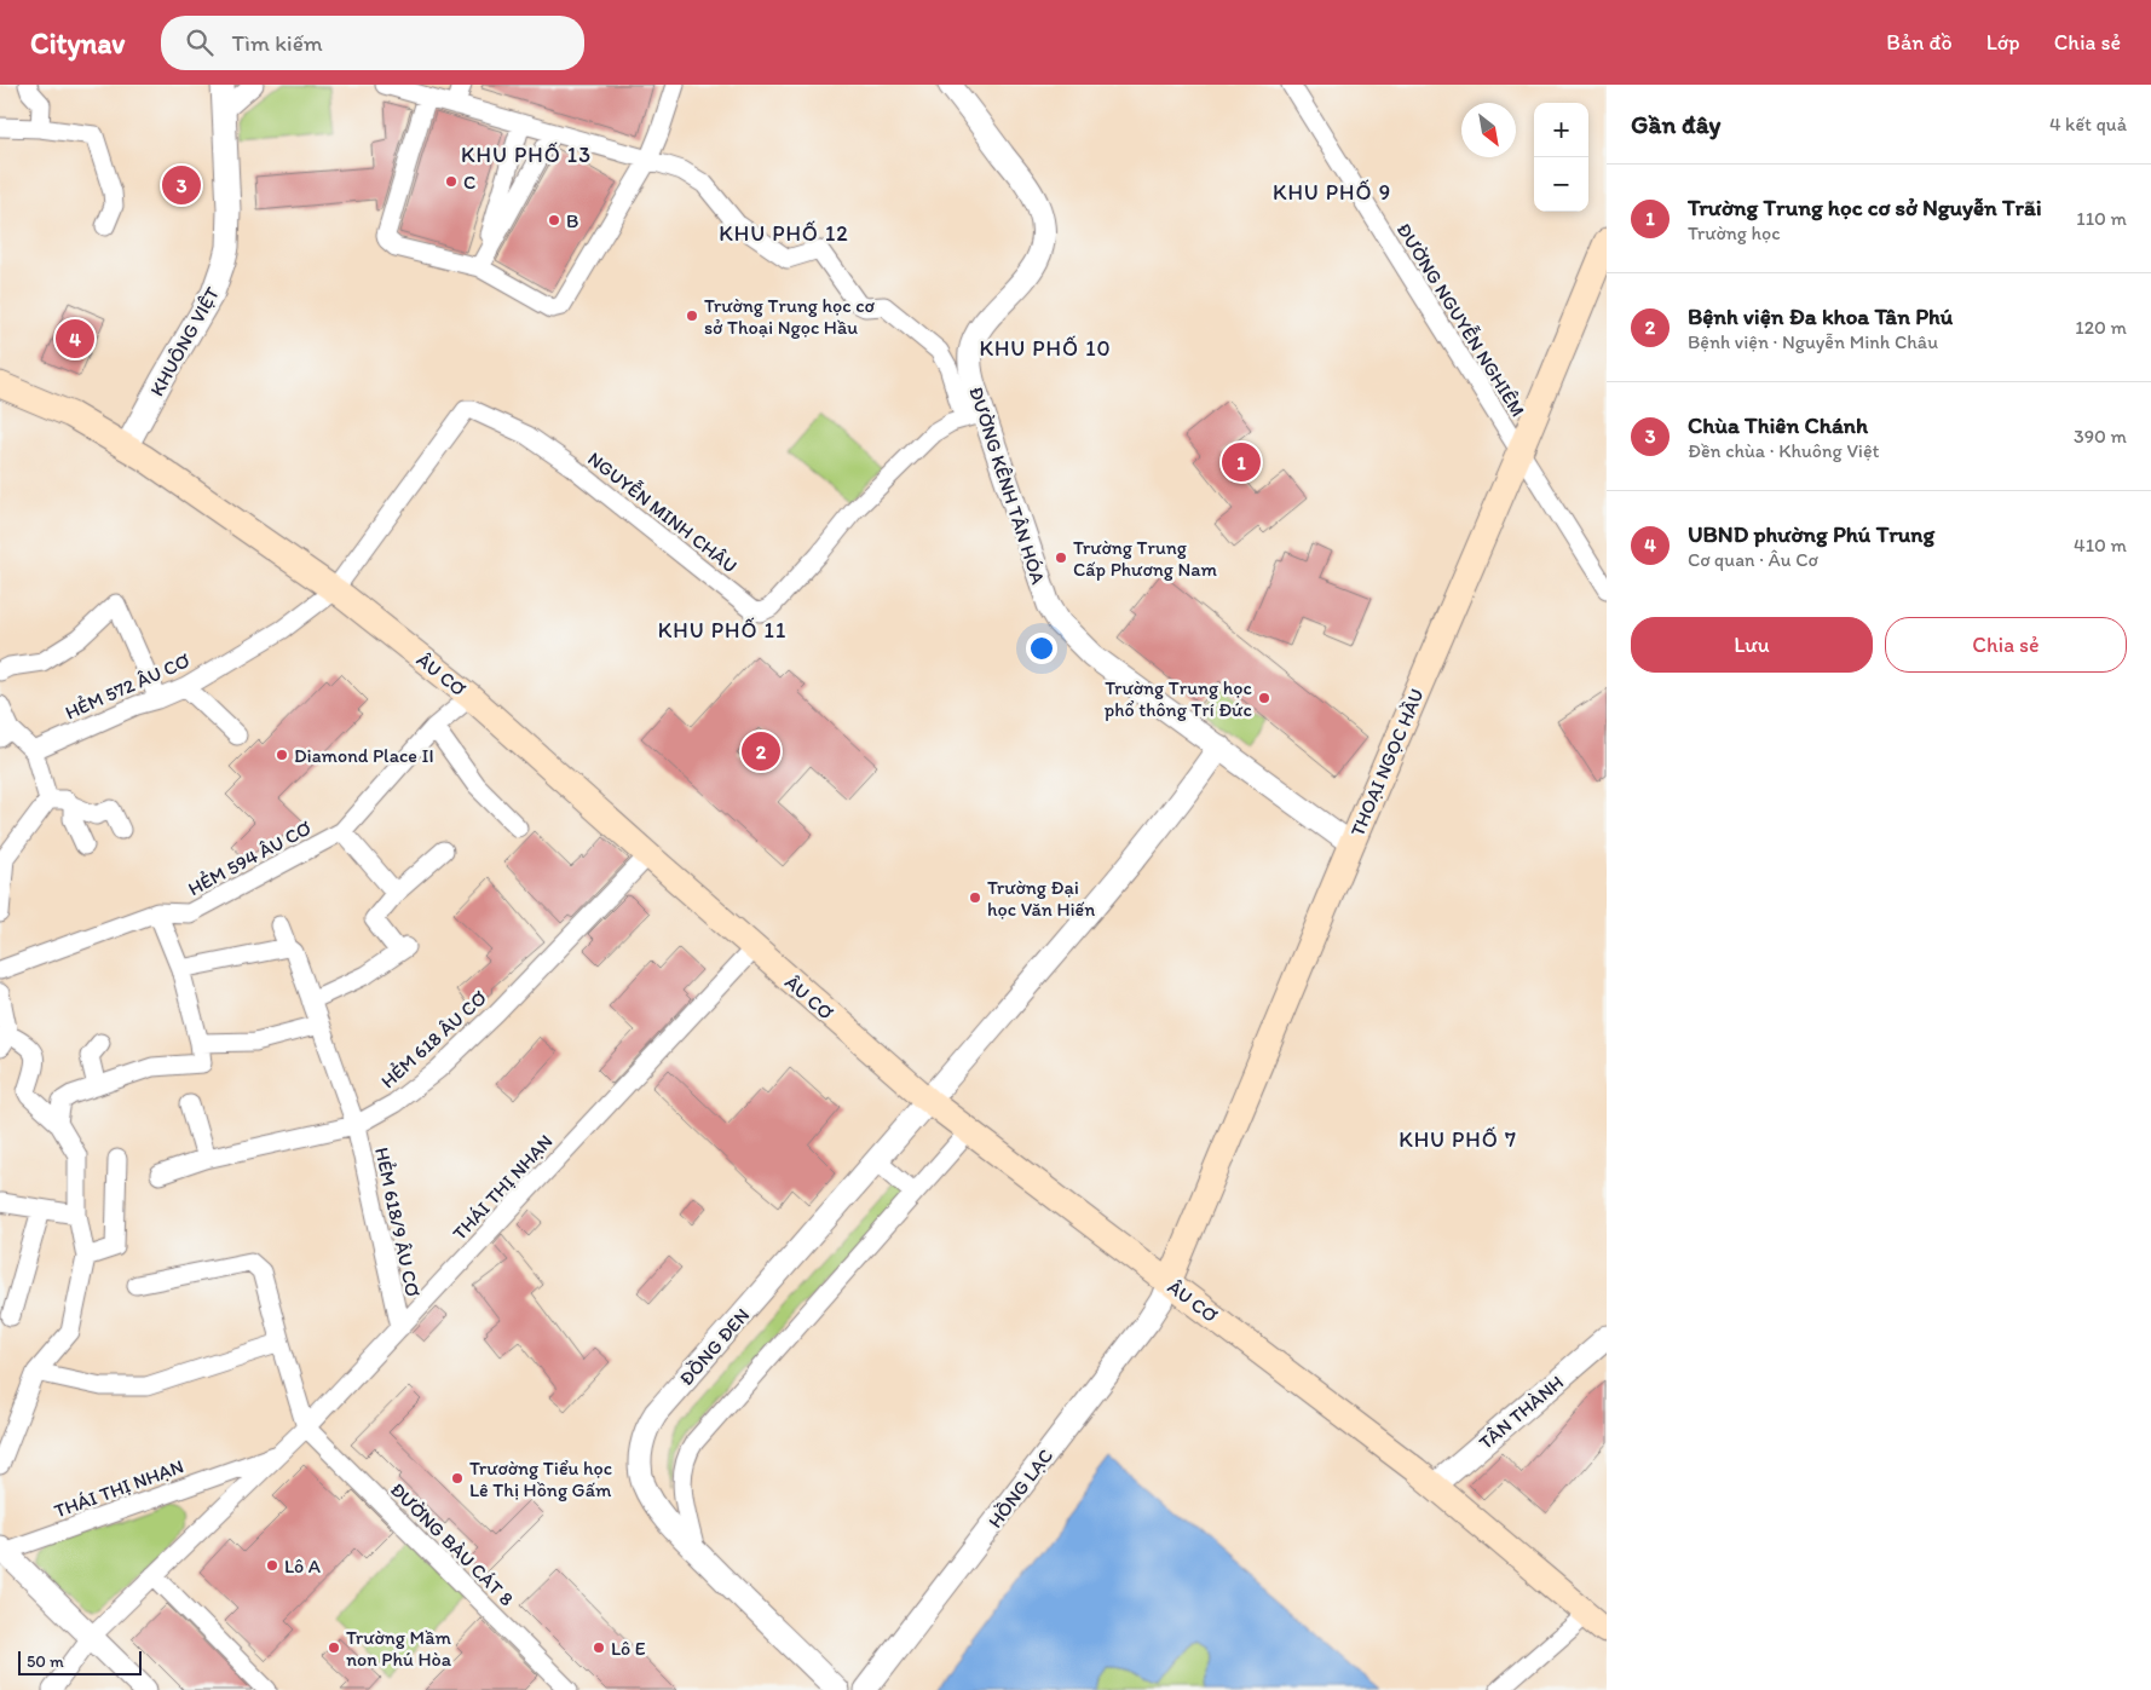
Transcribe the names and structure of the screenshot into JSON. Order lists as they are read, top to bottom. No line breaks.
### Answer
{"streets":{"main road":["ÂU CƠ","THOẠI NGỌC HẦU"],"street":["ĐƯỜNG NGUYỄN NGHIÊM","KHUÔNG VIỆT","ĐƯỜNG KÊNH TÂN HÓA","NGUYỄN MINH CHÂU","HẺM 572 ÂU CƠ","HẺM 594 ÂU CƠ","HẺM 618 ÂU CƠ","THÁI THỊ NHẠN","HẺM 618/9 ÂU CƠ","ĐỒNG ĐEN","TÂN THÀNH","HỒNG LẠC","ĐƯỜNG BÀU CÁT 8"]},"crossings":[["ĐƯỜNG NGUYỄN NGHIÊM","THOẠI NGỌC HẦU"],["KHUÔNG VIỆT","ÂU CƠ"],["ĐƯỜNG KÊNH TÂN HÓA","NGUYỄN MINH CHÂU"],["ĐƯỜNG KÊNH TÂN HÓA","THOẠI NGỌC HẦU"],["NGUYỄN MINH CHÂU","ÂU CƠ"],["NGUYỄN MINH CHÂU","HẺM 572 ÂU CƠ"],["ÂU CƠ","HẺM 572 ÂU CƠ"],["ÂU CƠ","THOẠI NGỌC HẦU"],["ÂU CƠ","HẺM 594 ÂU CƠ"],["ÂU CƠ","HẺM 618 ÂU CƠ"],["ÂU CƠ","THÁI THỊ NHẠN"],["ÂU CƠ","ĐỒNG ĐEN"],["ÂU CƠ","TÂN THÀNH"],["ÂU CƠ","HỒNG LẠC"],["THOẠI NGỌC HẦU","HỒNG LẠC"],["HẺM 618 ÂU CƠ","HẺM 618/9 ÂU CƠ"],["THÁI THỊ NHẠN","HẺM 618/9 ÂU CƠ"],["THÁI THỊ NHẠN","ĐƯỜNG BÀU CÁT 8"]],"districts":["KHU PHỐ 13","KHU PHỐ 9","KHU PHỐ 12","KHU PHỐ 10","KHU PHỐ 11","KHU PHỐ 7"],"places":["C","B","Trường Trung học cơ sở Thoại Ngọc Hầu","Trường Trung Cấp Phương Nam","Trường Trung học phổ thông Trí Đức","Diamond Place II","Trường Đại học Văn Hiến","Trươờng Tiểu học Lê Thị Hồng Gấm","Lô A","Trường Mầm non Phú Hòa","Lô E"],"scale_bar":"50 m","north":"bottom right","page":{"header":"Citynav","search":"Tìm kiếm","nav":["Bản đồ","Lớp","Chia sẻ"],"heading":["Gần đây","4 kết quả"],"map_buttons":["+","−"],"pins":["3","4","1","2"],"list":[{"mark":"1","name":"Trường Trung học cơ sở Nguyễn Trãi","note":"Trường học","value":"110 m"},{"mark":"2","name":"Bệnh viện Đa khoa Tân Phú","note":"Bệnh viện · Nguyễn Minh Châu","value":"120 m"},{"mark":"3","name":"Chùa Thiên Chánh","note":"Đền chùa · Khuông Việt","value":"390 m"},{"mark":"4","name":"UBND phường Phú Trung","note":"Cơ quan · Âu Cơ","value":"410 m"}],"buttons":["Lưu","Chia sẻ"],"scale":"50 m"}}
